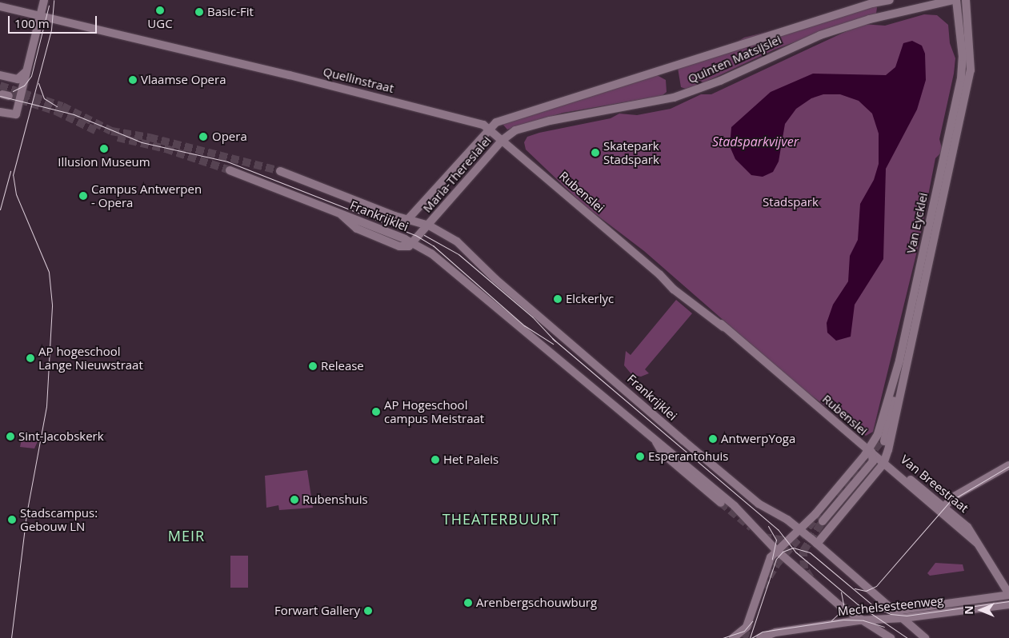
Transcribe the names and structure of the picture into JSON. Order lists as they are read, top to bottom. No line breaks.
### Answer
{"streets":{"main road":["Quinten Matsijslei","Quellinstraat","Maria-Theresialei","Rubenslei","Frankrijklei","Van Eycklei","Van Breestraat","Mechelsesteenweg"]},"crossings":[["Quinten Matsijslei","Quellinstraat"],["Quinten Matsijslei","Maria-Theresialei"],["Quinten Matsijslei","Rubenslei"],["Quellinstraat","Maria-Theresialei"],["Quellinstraat","Rubenslei"],["Maria-Theresialei","Rubenslei"],["Maria-Theresialei","Frankrijklei"],["Rubenslei","Van Eycklei"],["Rubenslei","Van Breestraat"],["Frankrijklei","Mechelsesteenweg"],["Van Eycklei","Van Breestraat"],["Van Breestraat","Mechelsesteenweg"]],"districts":["THEATERBUURT","MEIR"],"water":["Stadsparkvijver"],"parks":["Stadspark"],"places":["UGC","Basic-Fit","Vlaamse Opera","Opera","Illusion Museum","Skatepark Stadspark","Campus Antwerpen - Opera","Elckerlyc","AP hogeschool Lange Nieuwstraat","Release","AP Hogeschool campus Meistraat","Sint-Jacobskerk","AntwerpYoga","Esperantohuis","Het Paleis","Rubenshuis","Stadscampus: Gebouw LN","Arenbergschouwburg","Forwart Gallery"],"scale_bar":"100 m","north":"left"}
